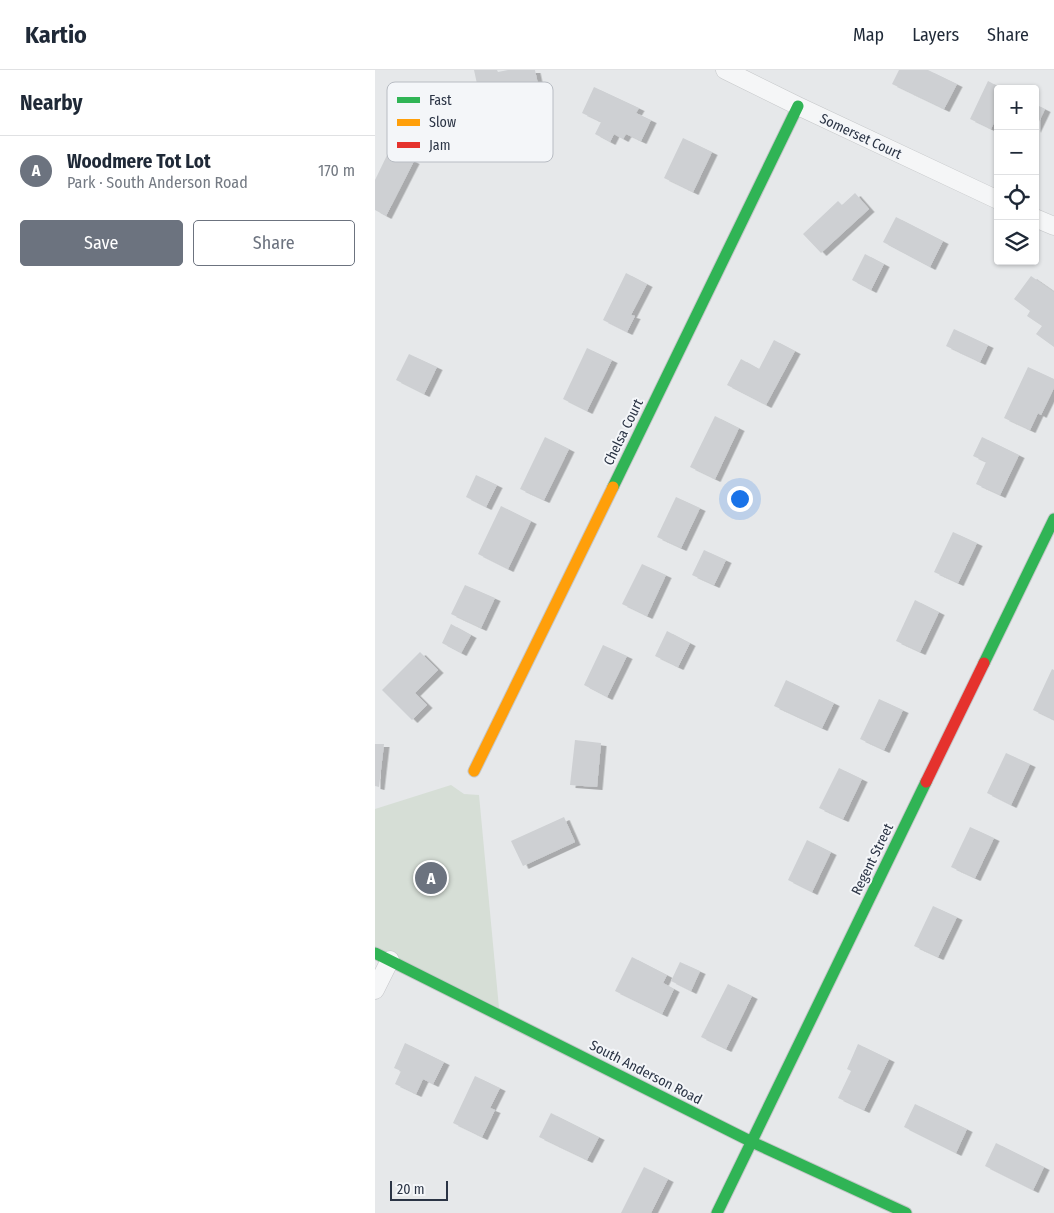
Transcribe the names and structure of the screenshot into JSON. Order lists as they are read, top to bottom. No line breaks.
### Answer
{"streets":{"street":["Somerset Court","Chelsa Court","Regent Street","South Anderson Road"]},"crossings":[["Somerset Court","Chelsa Court"],["Regent Street","South Anderson Road"]],"legend":["Fast","Slow","Jam"],"scale_bar":"20 m","page":{"header":"Kartio","nav":["Map","Layers","Share"],"heading":"Nearby","map_buttons":["+","−"],"list":[{"mark":"A","name":"Woodmere Tot Lot","note":"Park · South Anderson Road","value":"170 m"}],"buttons":["Save","Share"],"pins":"A","scale":"20 m"}}
